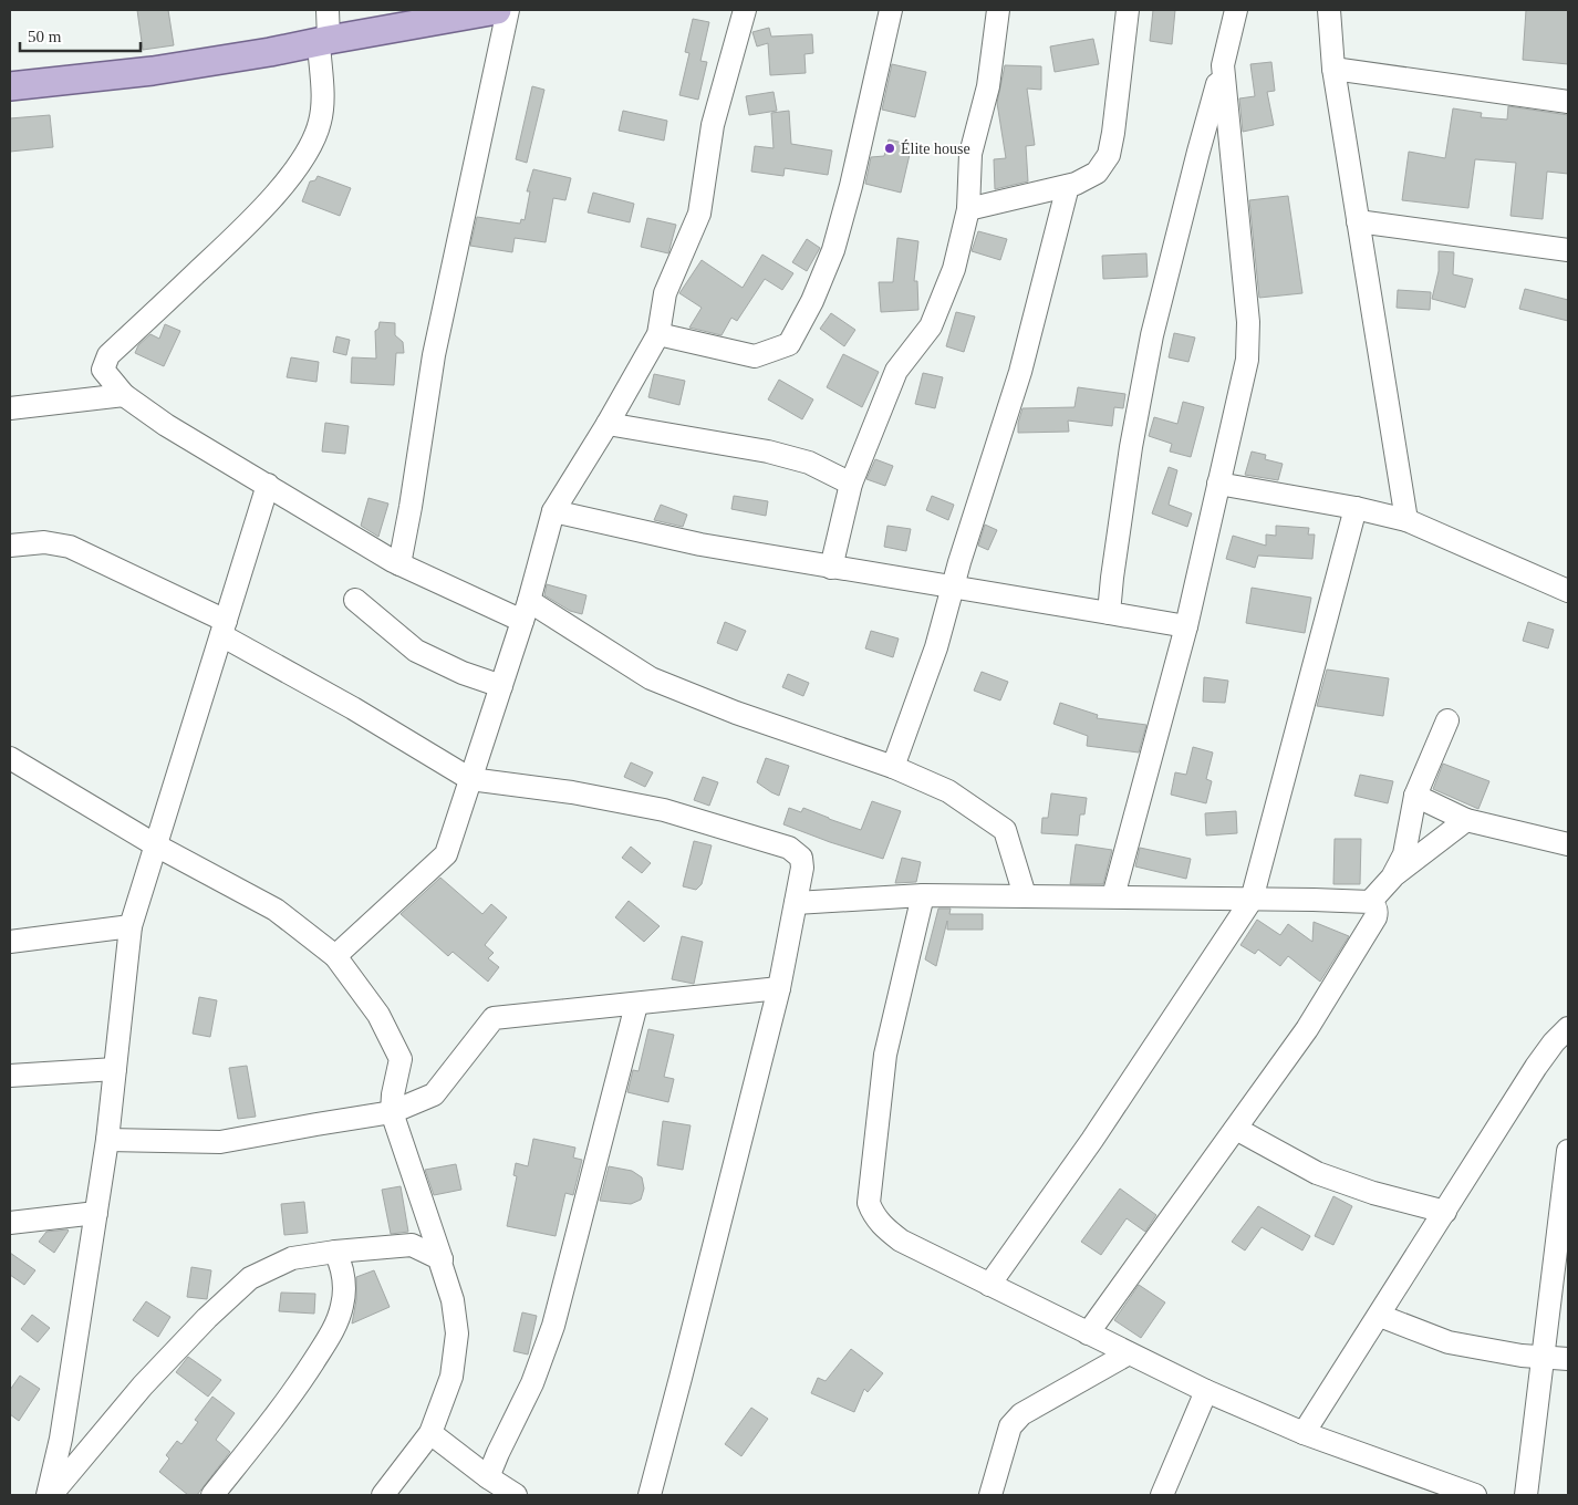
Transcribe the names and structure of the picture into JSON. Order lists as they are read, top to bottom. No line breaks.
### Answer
{"places":["Élite house"],"scale_bar":"50 m"}
